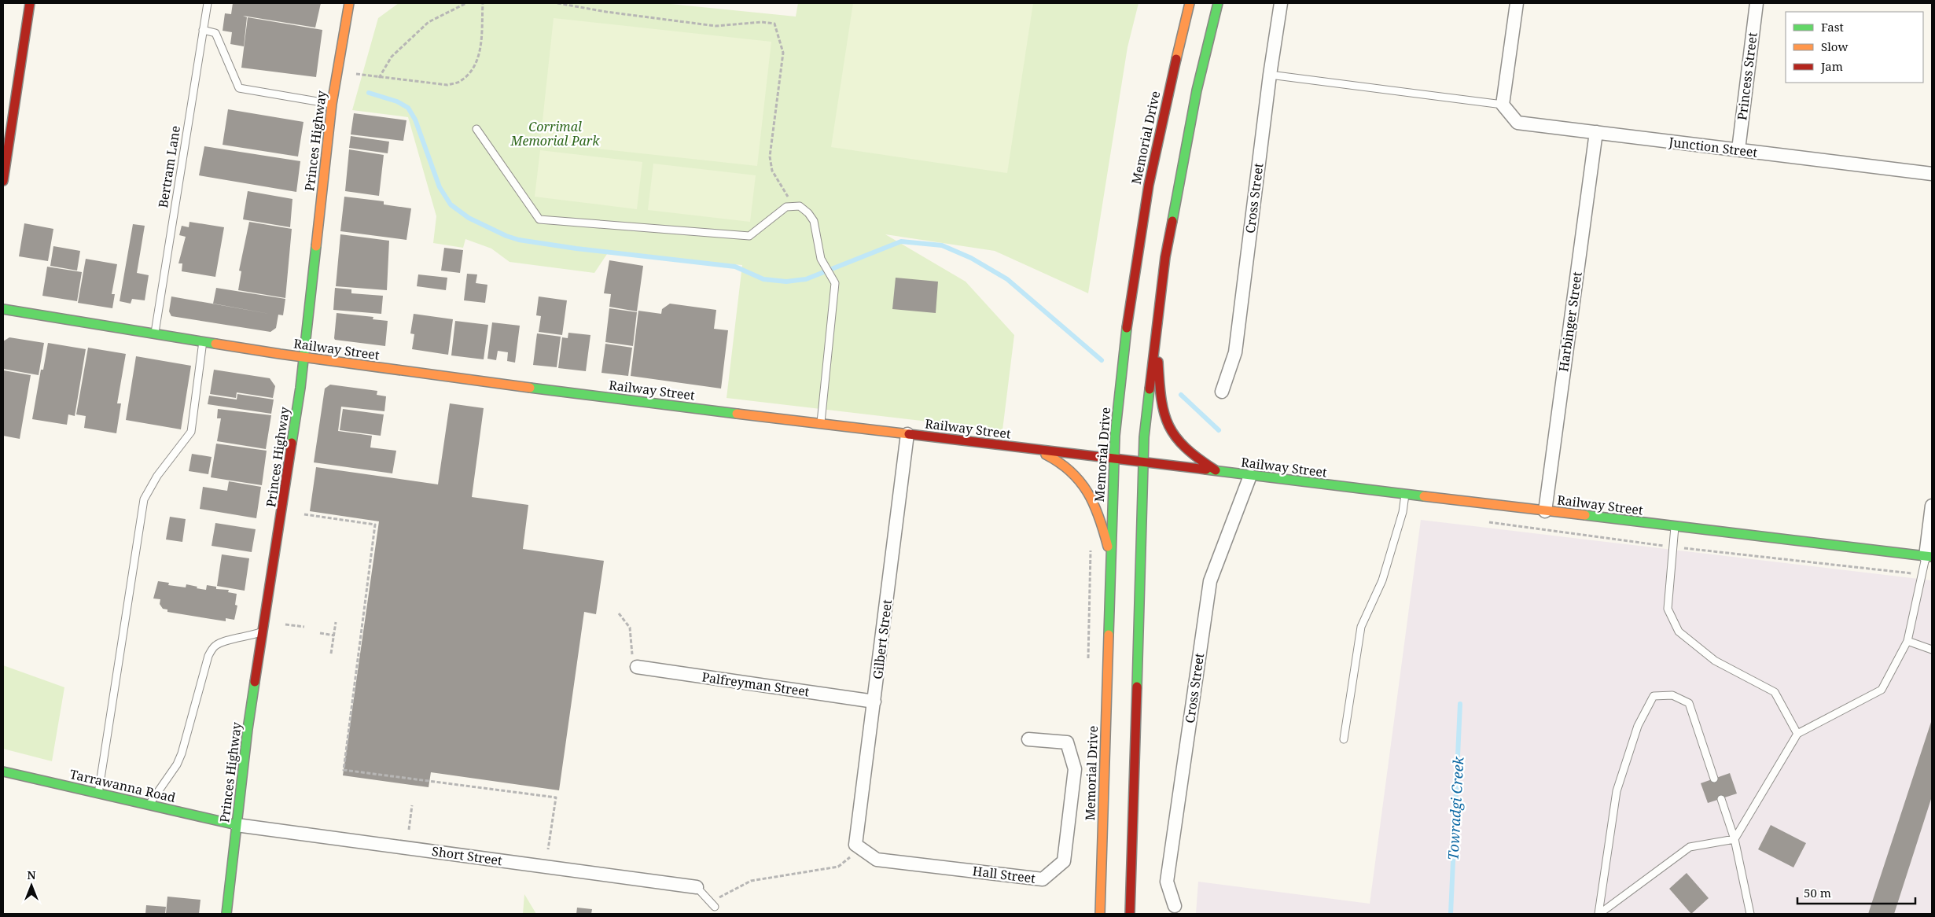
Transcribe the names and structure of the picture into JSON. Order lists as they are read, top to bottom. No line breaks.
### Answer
{"streets":{"main road":["Memorial Drive","Princes Highway","Railway Street","Tarrawanna Road"],"street":["Princess Street","Junction Street","Cross Street","Harbinger Street","Gilbert Street","Palfreyman Street","Short Street","Hall Street"],"lane":["Bertram Lane"]},"crossings":[["Princess Street","Junction Street"],["Memorial Drive","Railway Street"],["Princes Highway","Railway Street"],["Princes Highway","Tarrawanna Road"],["Princes Highway","Short Street"],["Junction Street","Harbinger Street"],["Bertram Lane","Railway Street"],["Cross Street","Railway Street"],["Harbinger Street","Railway Street"],["Railway Street","Gilbert Street"],["Gilbert Street","Palfreyman Street"],["Gilbert Street","Hall Street"],["Tarrawanna Road","Short Street"]],"water":["Towradgi Creek"],"parks":["Corrimal Memorial Park"],"legend":["Fast","Slow","Jam"],"scale_bar":"50 m","north":"top"}
